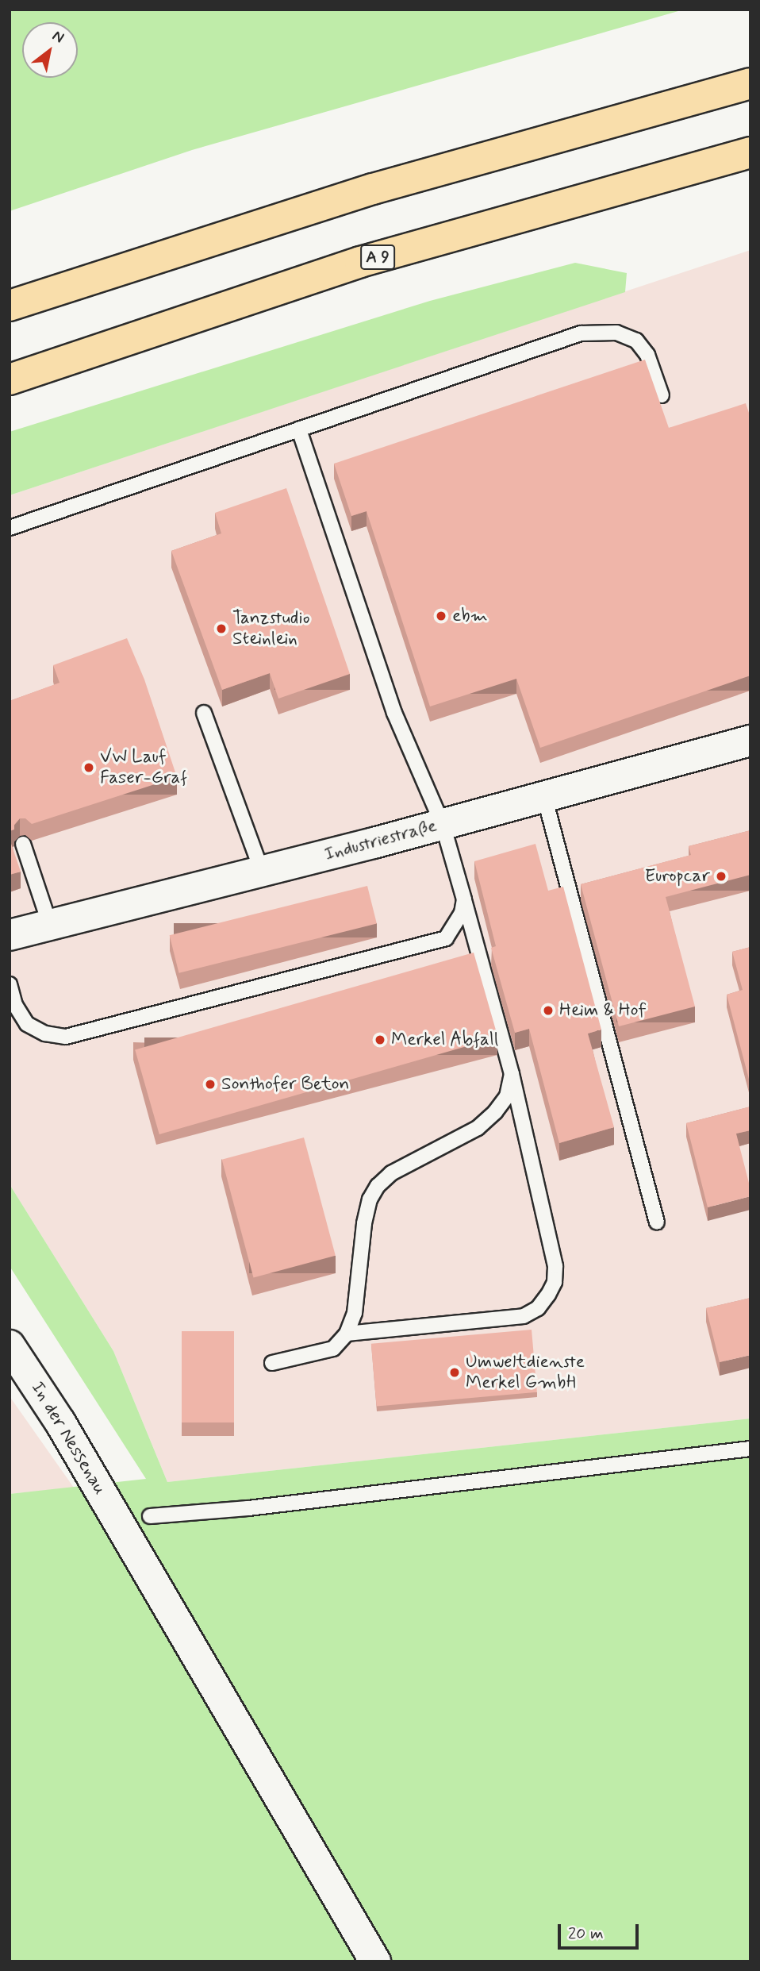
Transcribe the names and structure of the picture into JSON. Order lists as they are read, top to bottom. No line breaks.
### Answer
{"streets":{"highway":["A 9"],"street":["Industriestraße","In der Nessenau"]},"places":["ebm","Tanzstudio Steinlein","VW Lauf Faser-Graf","Europcar","Heim & Hof","Merkel Abfall","Sonthofer Beton","Umweltdienste Merkel GmbH"],"scale_bar":"20 m","north":"top right"}
